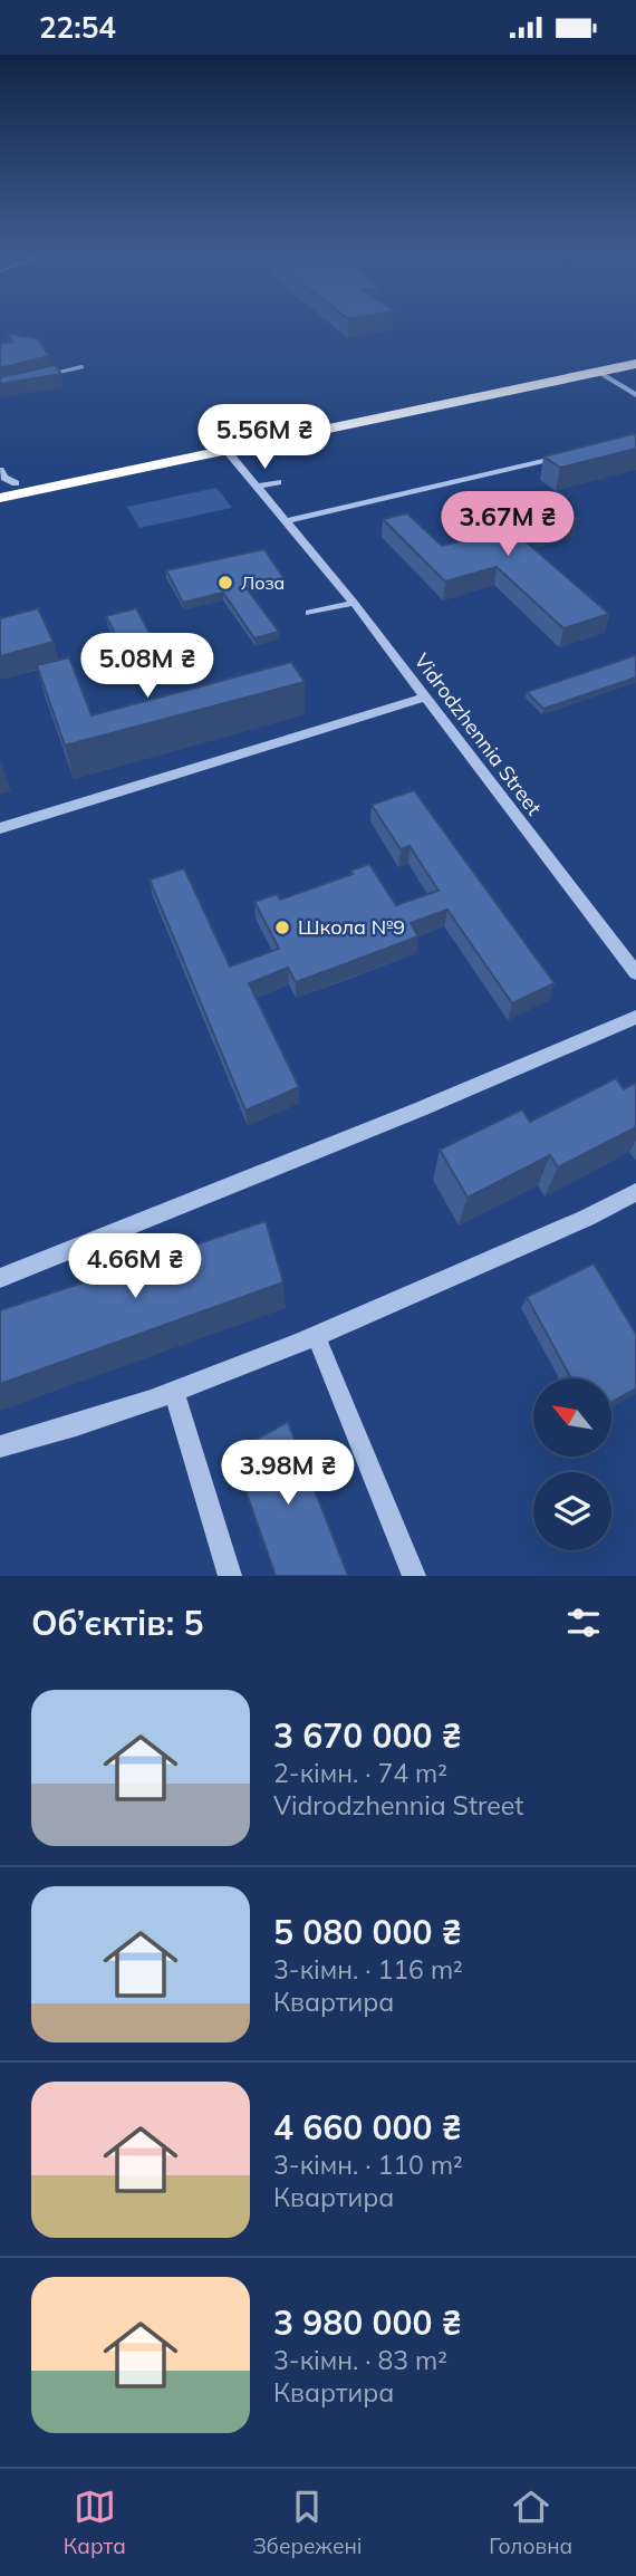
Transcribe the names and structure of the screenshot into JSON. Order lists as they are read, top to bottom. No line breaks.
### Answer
{"streets":{"street":["Vidrodzhennia Street"]},"places":["Лоза","Школа №9"],"north":"top left","page":{"status":"22:54","price":["5.56M ₴","3.67M ₴","5.08M ₴","4.66M ₴","3.98M ₴"],"heading":"Об’єктів: 5","list":[{"name":"3 670 000 ₴","note":"2-кімн. · 74 m² · Vidrodzhennia Street"},{"name":"5 080 000 ₴","note":"3-кімн. · 116 m² · Квартира"},{"name":"4 660 000 ₴","note":"3-кімн. · 110 m² · Квартира"},{"name":"3 980 000 ₴","note":"3-кімн. · 83 m² · Квартира"}],"tabs":["Карта","Збережені","Головна"]}}
